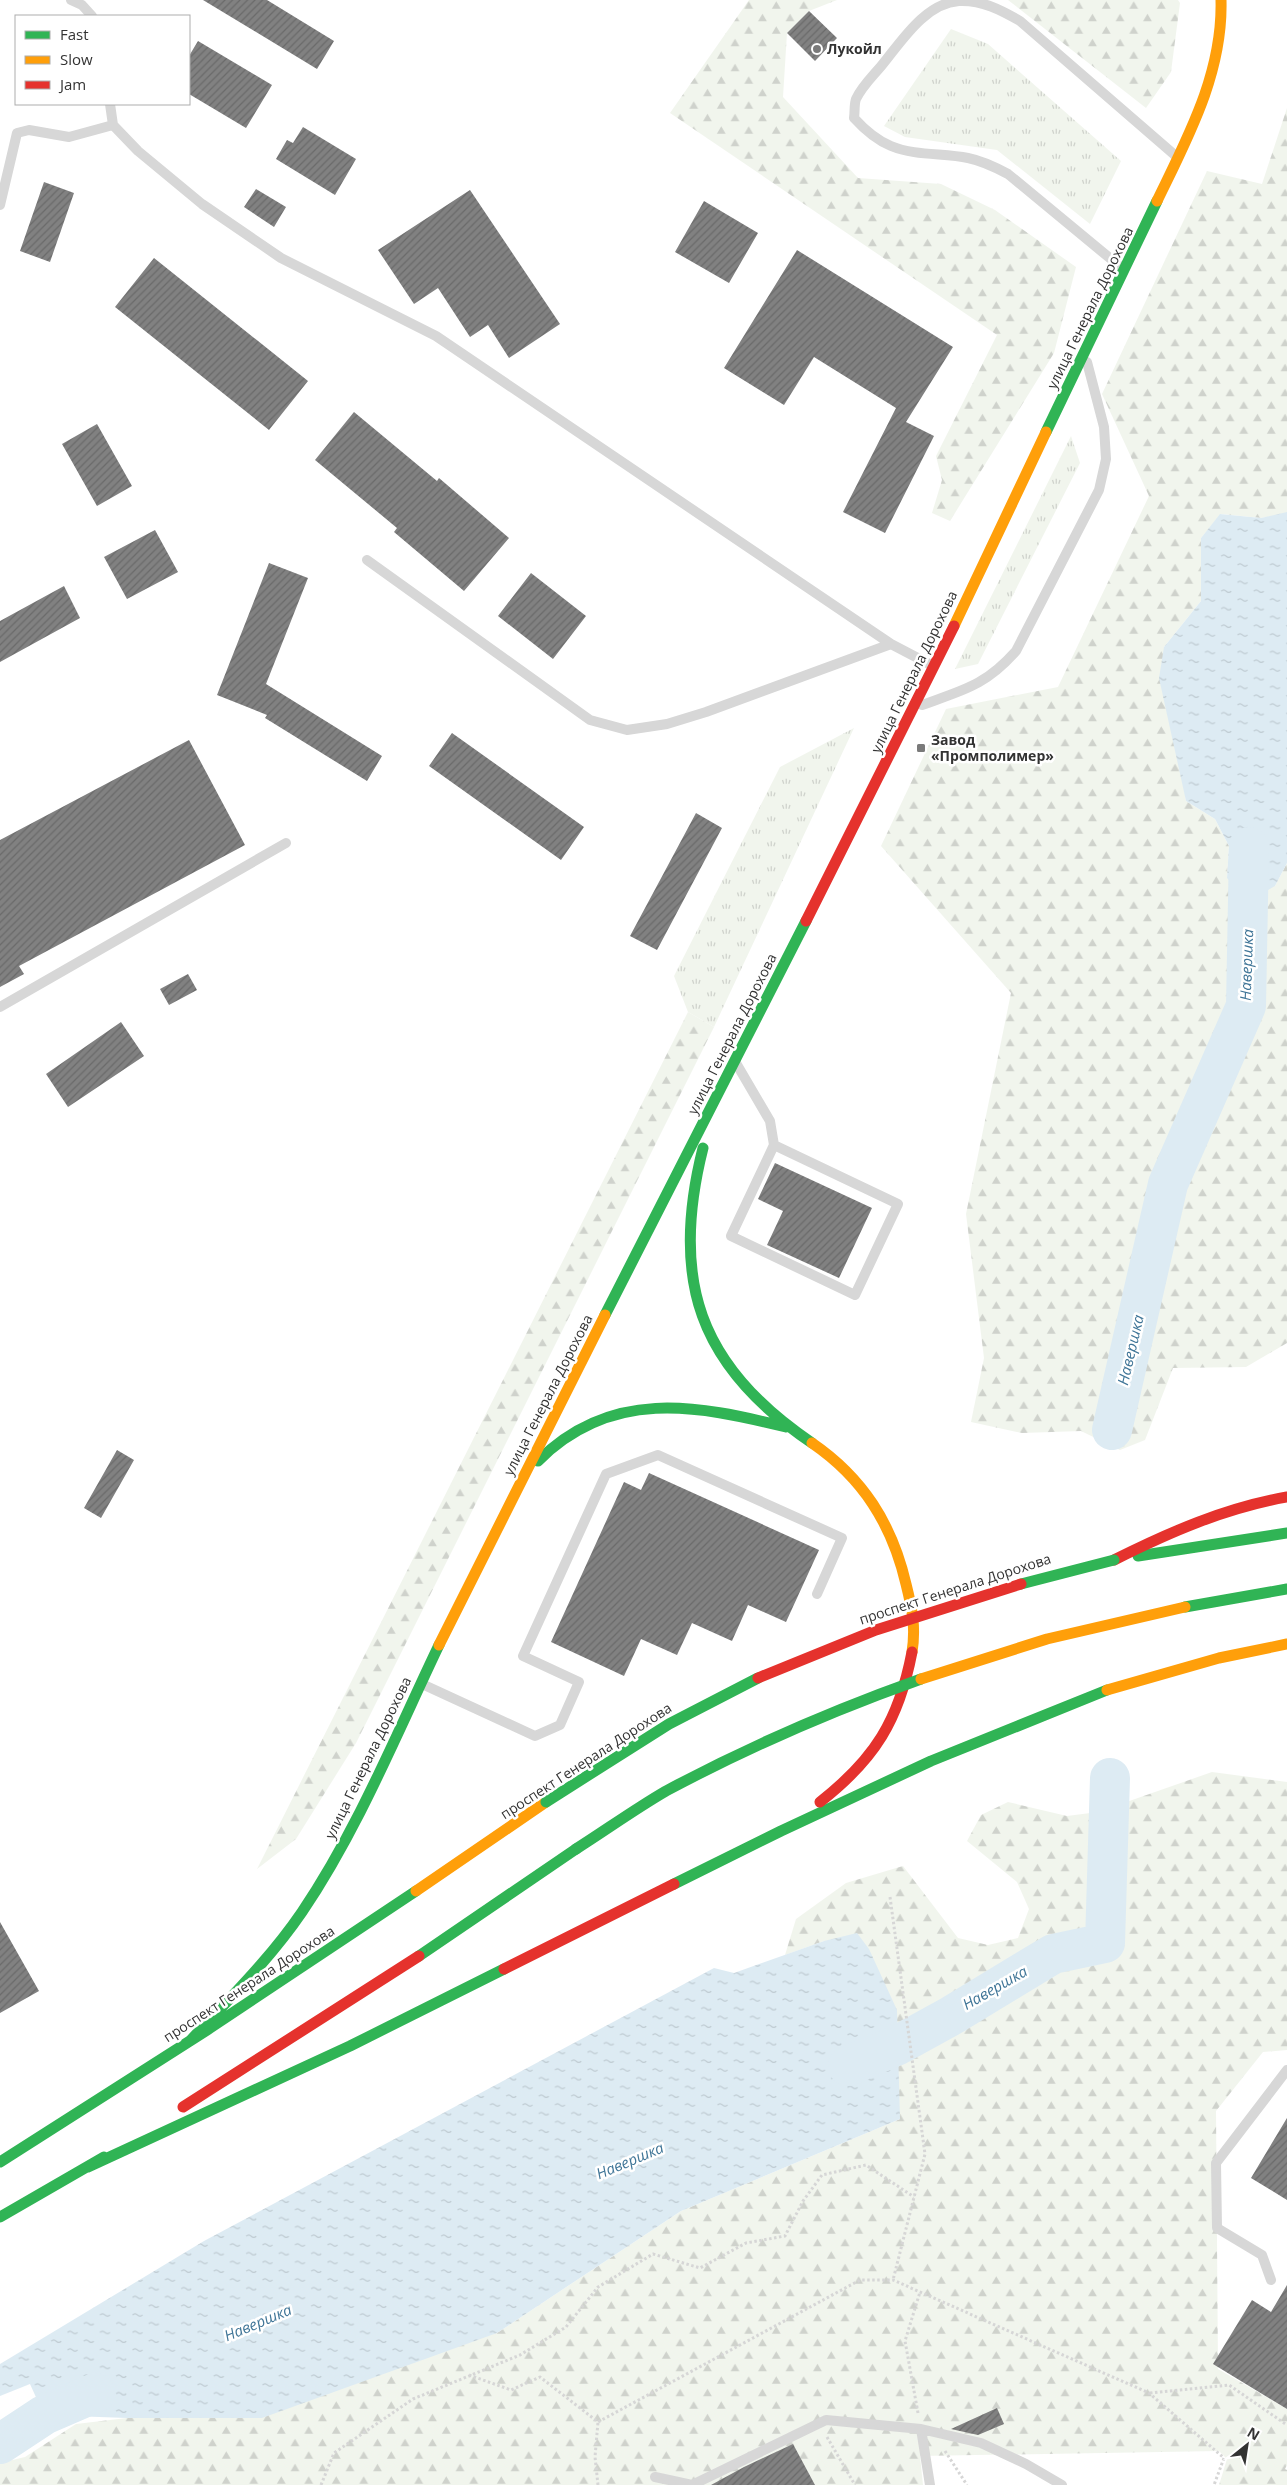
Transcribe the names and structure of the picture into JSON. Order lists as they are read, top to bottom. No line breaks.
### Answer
{"streets":{"main road":["улица Генерала Дорохова","проспект Генерала Дорохова"]},"crossings":[["улица Генерала Дорохова","проспект Генерала Дорохова"]],"water":["Навершка"],"places":{"other":["Лукойл"],"transit":["Завод «Промполимер»"]},"legend":["Fast","Slow","Jam"],"north":"top right"}
